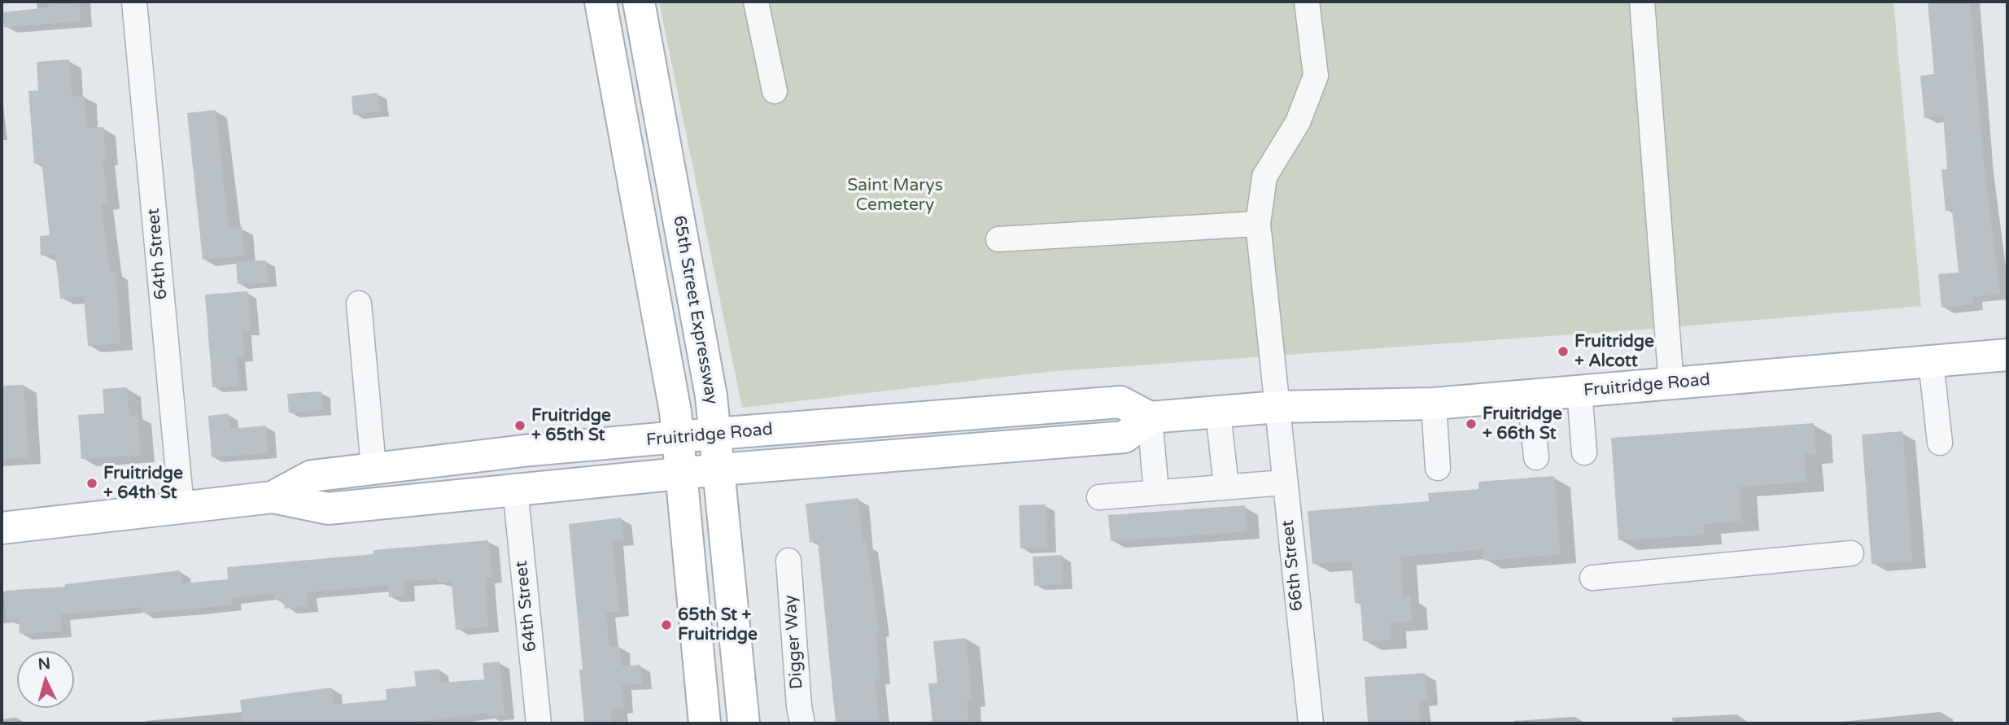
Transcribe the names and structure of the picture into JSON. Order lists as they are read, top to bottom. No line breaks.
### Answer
{"streets":{"main road":["65th Street Expressway","Fruitridge Road"],"street":["64th Street","66th Street","Digger Way"]},"crossings":[["64th Street","Fruitridge Road"],["65th Street Expressway","Fruitridge Road"],["Fruitridge Road","66th Street"]],"parks":["Saint Marys Cemetery"],"places":["Fruitridge + Alcott","Fruitridge + 66th St","Fruitridge + 65th St","Fruitridge + 64th St","65th St + Fruitridge"],"north":"top"}
